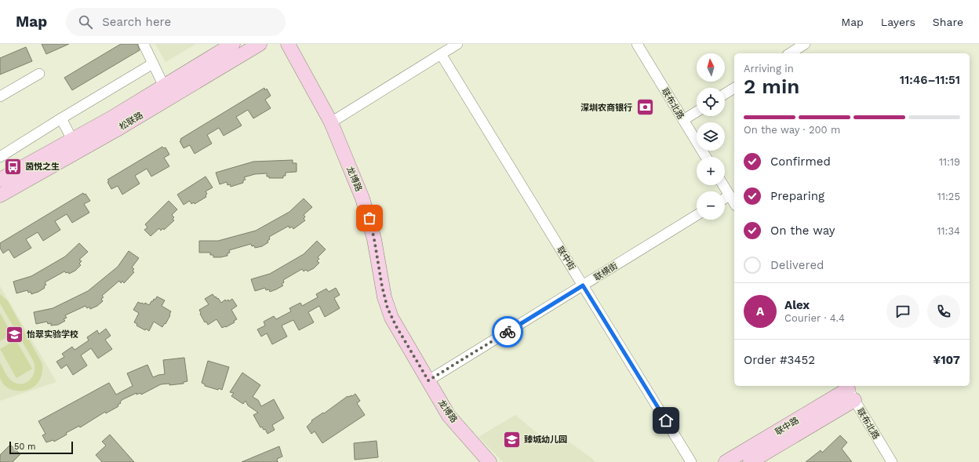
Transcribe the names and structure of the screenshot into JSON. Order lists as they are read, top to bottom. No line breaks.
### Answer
{"streets":{"street":["联布北路","松联路","龙博路","联中街","联横街","联中路"]},"crossings":[["联布北路","联中路"],["龙博路","联横街"],["联中街","联横街"]],"places":{"bank":["深圳农商银行"],"bus stop":["茵悦之生"],"school or university":["怡翠实验学校","臻城幼儿园"]},"scale_bar":"50 m","north":"top","page":{"header":"Map","search":"Search here","nav":["Map","Layers","Share"],"map_buttons":["+","−"],"heading":["2 min","Arriving in","11:46–11:51"],"panel":["Alex","Courier · 4.4","Order #3452","¥107"],"bar":"On the way · 200 m","list":[["Confirmed","11:19"],["Preparing","11:25"],["On the way","11:34"],"Delivered"],"round":"A","scale":"50 m"}}
